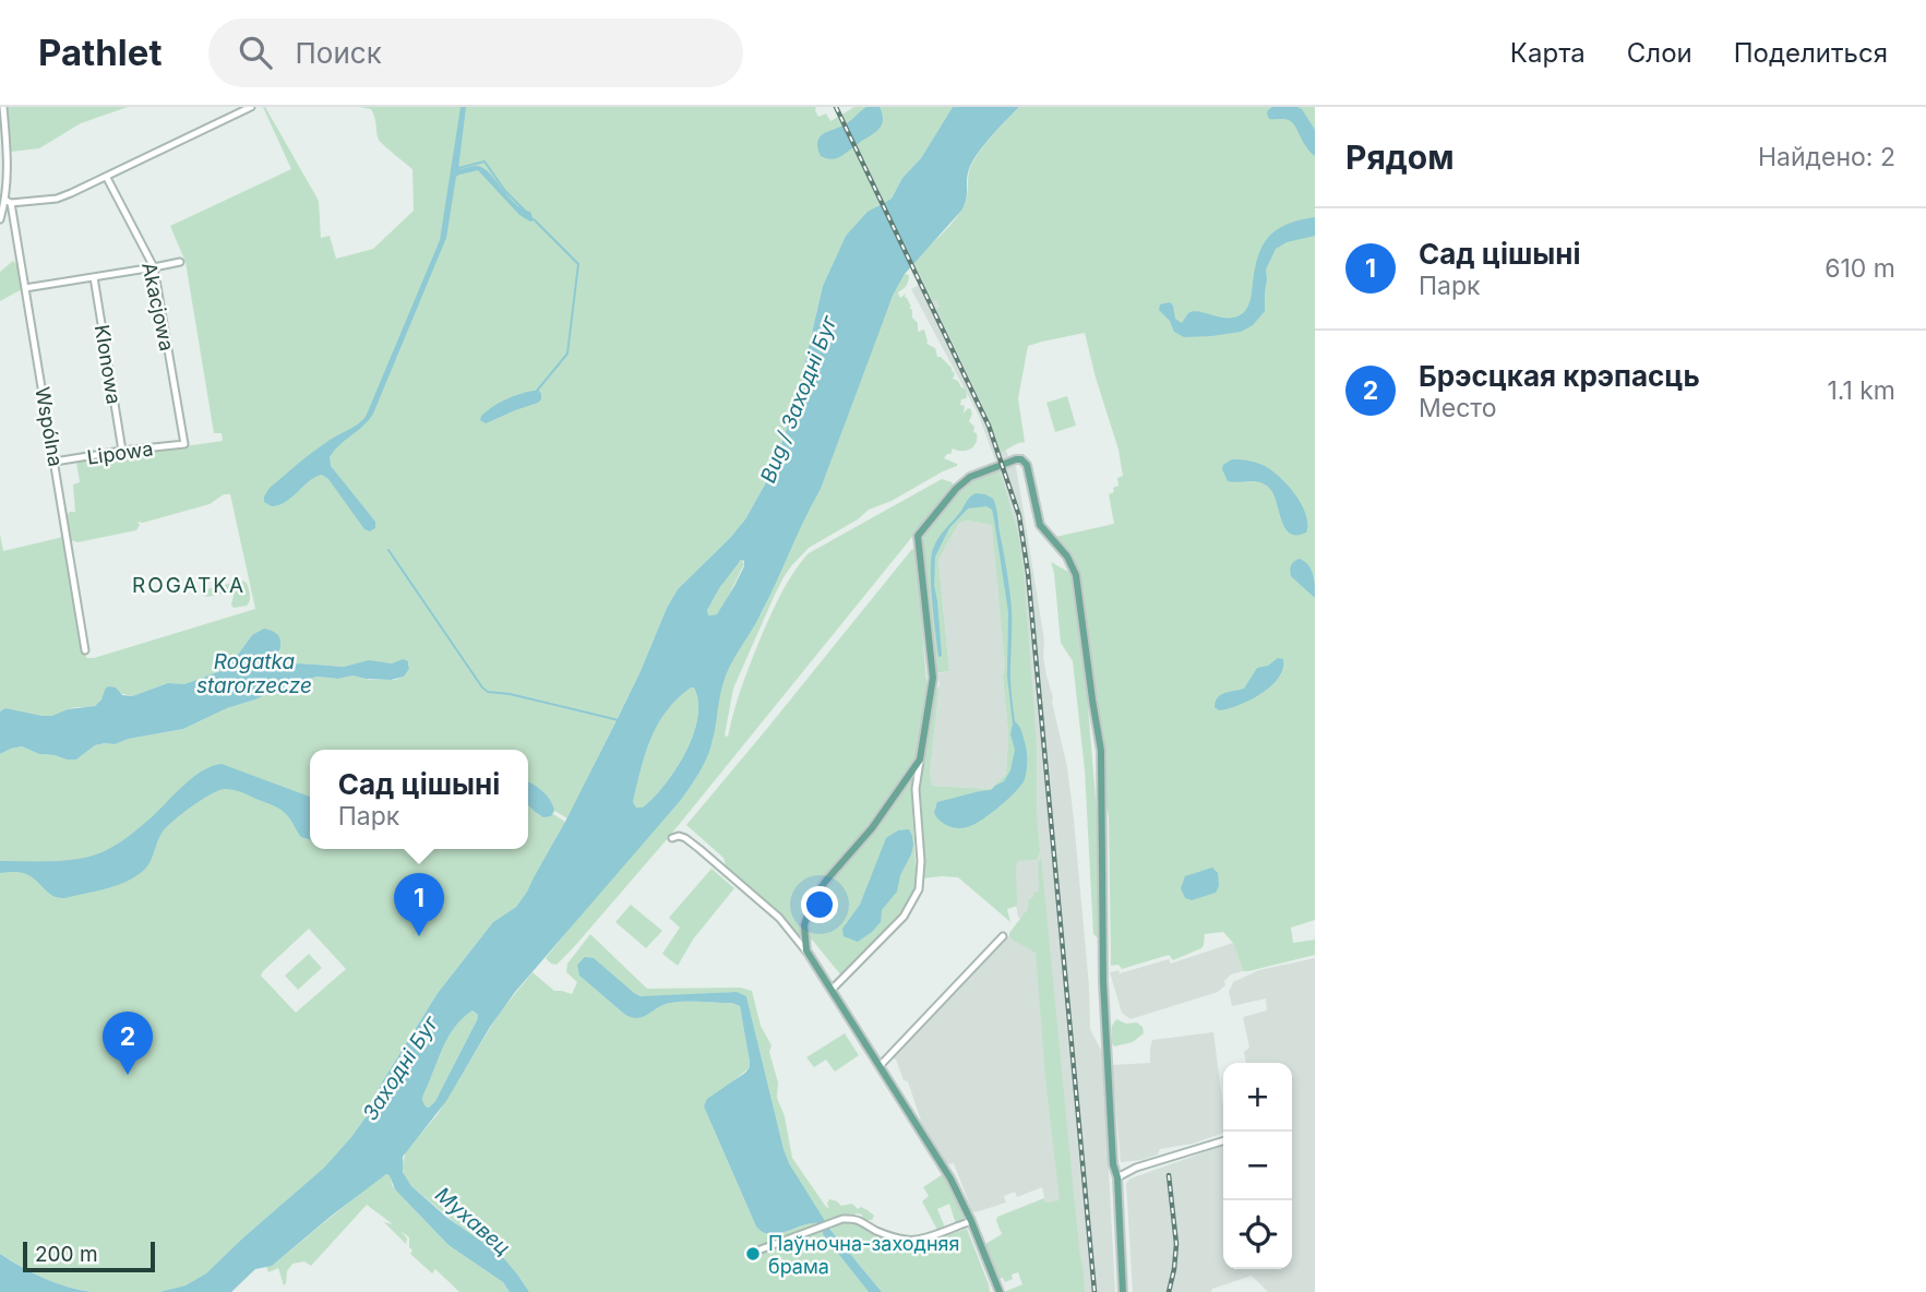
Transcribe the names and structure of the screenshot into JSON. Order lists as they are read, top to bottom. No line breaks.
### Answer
{"streets":{"street":["Akacjowa","Klonowa","Wspólna","Lipowa"]},"crossings":[["Akacjowa","Lipowa"],["Klonowa","Lipowa"],["Wspólna","Lipowa"]],"districts":["ROGATKA"],"water":["Bug / Заходні Буг","Rogatka starorzecze","Заходні Буг","Мухавец"],"places":["Паўночна-заходняя брама"],"scale_bar":"200 m","page":{"header":"Pathlet","search":"Поиск","nav":["Карта","Слои","Поделиться"],"heading":["Рядом","Найдено: 2"],"list":[{"mark":"1","name":"Сад цішыні","note":"Парк","value":"610 m"},{"mark":"2","name":"Брэсцкая крэпасць","note":"Место","value":"1.1 km"}],"popup":["Сад цішыні","Парк"],"pins":["1","2"],"map_buttons":["+","−"],"scale":"200 m"}}
